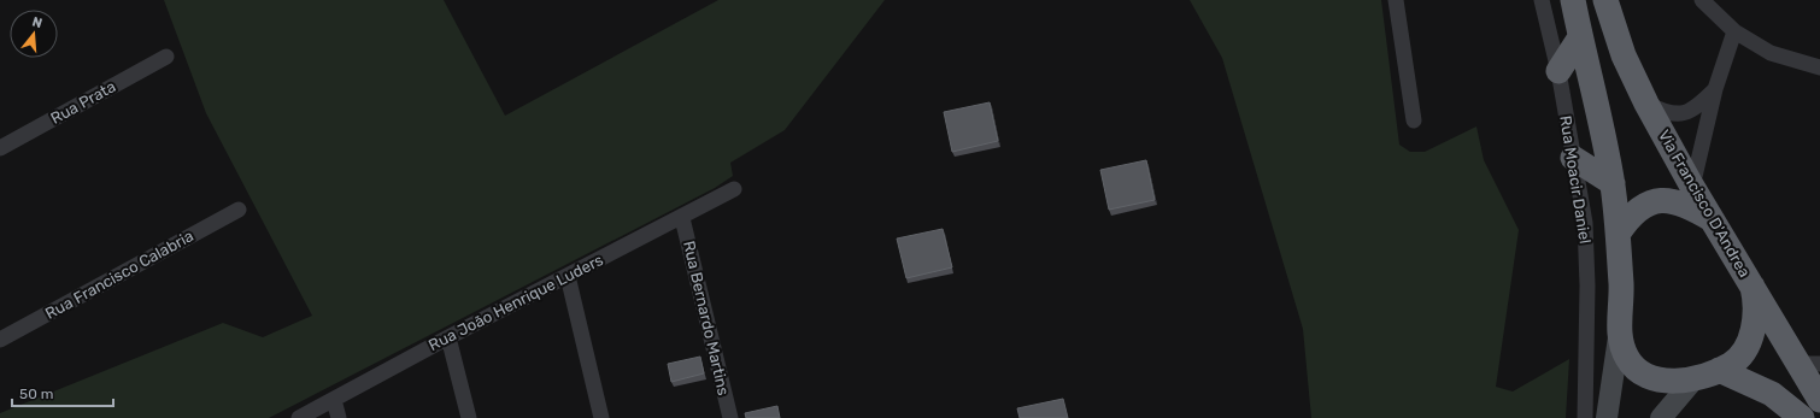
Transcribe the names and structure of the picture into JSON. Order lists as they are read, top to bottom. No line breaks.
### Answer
{"streets":{"highway":["Via Francisco D'Andrea"],"street":["Rua Prata","Rua Moacir Daniel","Rua Francisco Calabria","Rua João Henrique Luders","Rua Bernardo Martins"]},"crossings":[["Rua João Henrique Luders","Rua Bernardo Martins"]],"scale_bar":"50 m","north":"top"}
